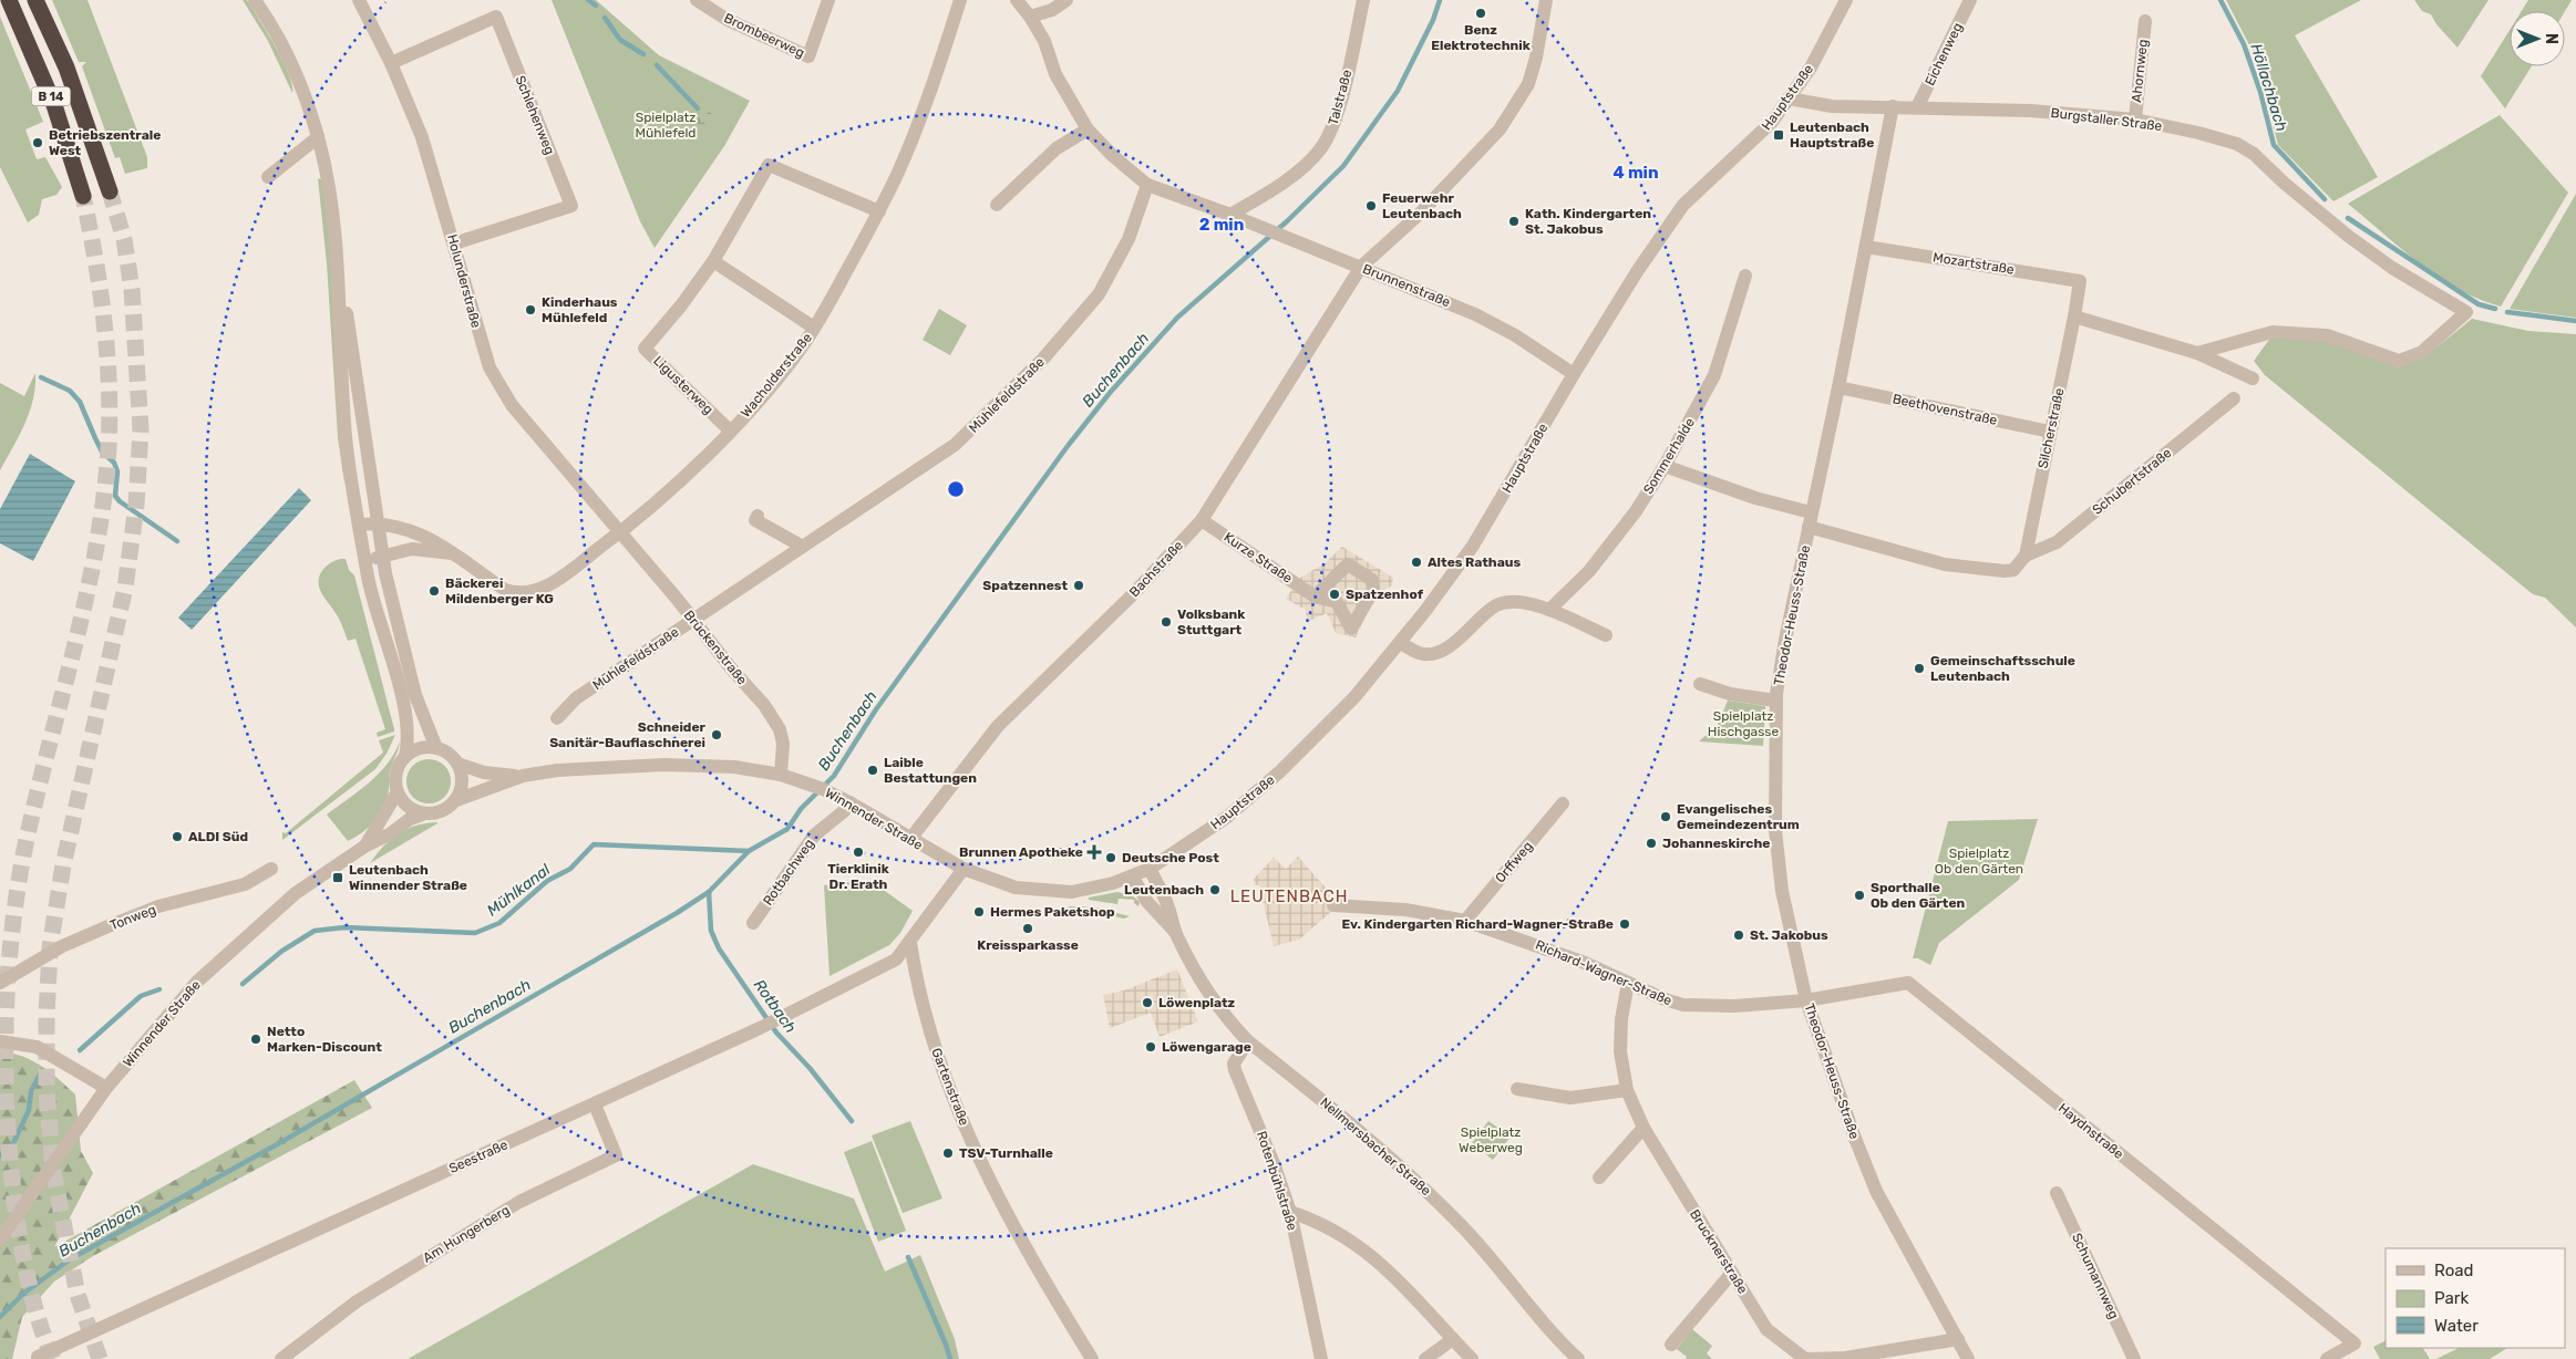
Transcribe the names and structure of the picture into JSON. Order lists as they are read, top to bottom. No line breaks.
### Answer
{"streets":{"highway":["B 14"],"street":["Brombeerweg","Eichenweg","Ahornweg","Talstraße","Hauptstraße","Schlehenweg","Burgstaller Straße","Mozartstraße","Holunderstraße","Brunnenstraße","Wacholderstraße","Ligusterweg","Mühlefeldstraße","Beethovenstraße","Silcherstraße","Sommerhalde","Schubertstraße","Kurze Straße","Bachstraße","Theodor-Heuss-Straße","Brückenstraße","Winnender Straße","Orffweg","Rotbachweg","Tonweg","Richard-Wagner-Straße","Gartenstraße","Haydnstraße","Nellmersbacher Straße","Seestraße","Rotenbühlstraße","Am Hungerberg","Brucknerstraße","Schumannweg"]},"crossings":[["Eichenweg","Burgstaller Straße"],["Ahornweg","Burgstaller Straße"],["Talstraße","Brunnenstraße"],["Hauptstraße","Burgstaller Straße"],["Hauptstraße","Brunnenstraße"],["Hauptstraße","Winnender Straße"],["Hauptstraße","Nellmersbacher Straße"],["Schlehenweg","Holunderstraße"],["Burgstaller Straße","Theodor-Heuss-Straße"],["Mozartstraße","Silcherstraße"],["Mozartstraße","Theodor-Heuss-Straße"],["Holunderstraße","Wacholderstraße"],["Holunderstraße","Brückenstraße"],["Brunnenstraße","Mühlefeldstraße"],["Brunnenstraße","Bachstraße"],["Wacholderstraße","Ligusterweg"],["Wacholderstraße","Brückenstraße"],["Mühlefeldstraße","Brückenstraße"],["Beethovenstraße","Silcherstraße"],["Beethovenstraße","Theodor-Heuss-Straße"],["Silcherstraße","Schubertstraße"],["Silcherstraße","Theodor-Heuss-Straße"],["Kurze Straße","Bachstraße"],["Bachstraße","Winnender Straße"],["Theodor-Heuss-Straße","Richard-Wagner-Straße"],["Theodor-Heuss-Straße","Haydnstraße"],["Theodor-Heuss-Straße","Brucknerstraße"],["Brückenstraße","Winnender Straße"],["Winnender Straße","Rotbachweg"],["Winnender Straße","Nellmersbacher Straße"],["Orffweg","Richard-Wagner-Straße"],["Richard-Wagner-Straße","Haydnstraße"],["Richard-Wagner-Straße","Brucknerstraße"],["Gartenstraße","Seestraße"],["Nellmersbacher Straße","Rotenbühlstraße"],["Seestraße","Am Hungerberg"]],"districts":["LEUTENBACH"],"water":["Höllachbach","Buchenbach","Mühlkanal","Rotbach"],"parks":["Spielplatz Mühlefeld","Spielplatz Hischgasse","Spielplatz Ob den Gärten","Spielplatz Weberweg"],"places":{"other":["Benz Elektrotechnik","Betriebszentrale West","Feuerwehr Leutenbach","Kath. Kindergarten St. Jakobus","Kinderhaus Mühlefeld","Altes Rathaus","Spatzennest","Bäckerei Mildenberger KG","Spatzenhof","Volksbank Stuttgart","Gemeinschaftsschule Leutenbach","Schneider Sanitär-Bauflaschnerei","Laible Bestattungen","Evangelisches Gemeindezentrum","ALDI Süd","Johanneskirche","Tierklinik Dr. Erath","Deutsche Post","Leutenbach","Sporthalle Ob den Gärten","Hermes Paketshop","Ev. Kindergarten Richard-Wagner-Straße","Kreissparkasse","St. Jakobus","Löwenplatz","Netto Marken-Discount","Löwengarage","TSV-Turnhalle"],"transit":["Leutenbach Hauptstraße","Leutenbach Winnender Straße"],"health":["Brunnen Apotheke"]},"legend":["Road","Park","Water"],"north":"right","rings":["4 min","2 min"]}
